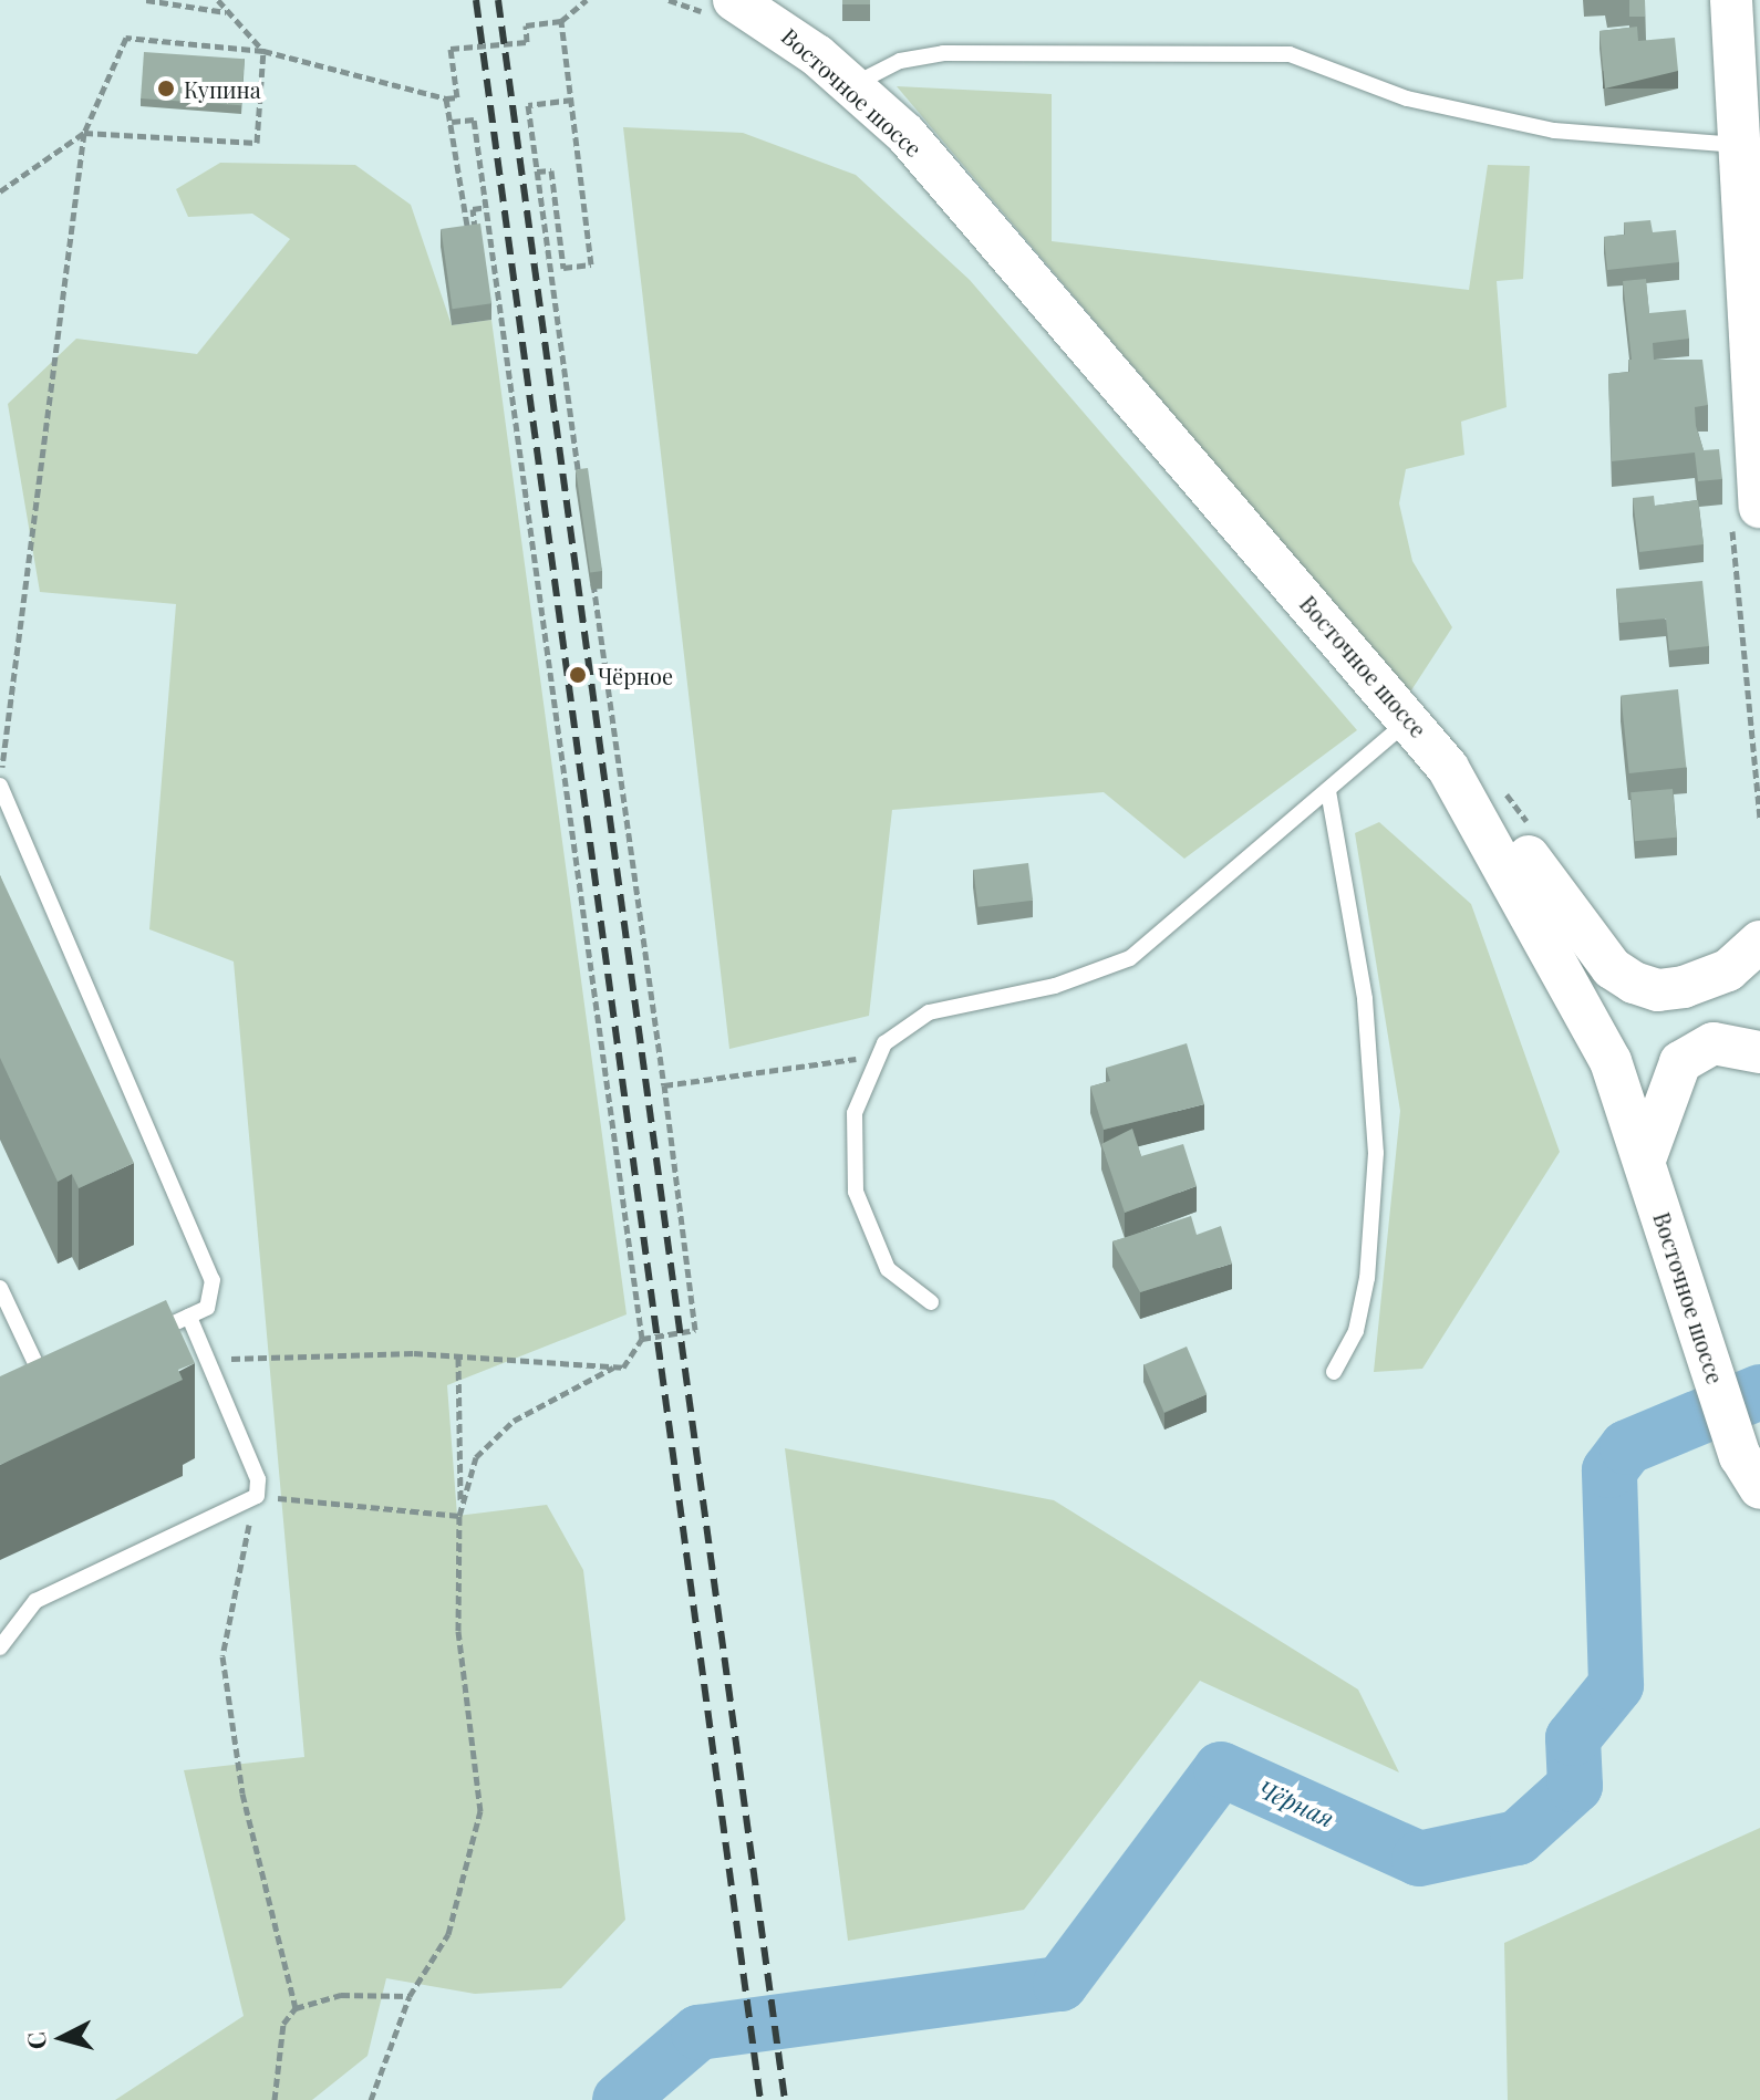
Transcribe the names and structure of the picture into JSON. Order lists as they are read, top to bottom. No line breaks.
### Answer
{"streets":{"main road":["Восточное шоссе"]},"water":["Чёрная"],"places":["Купина","Чёрное"],"north":"left"}
